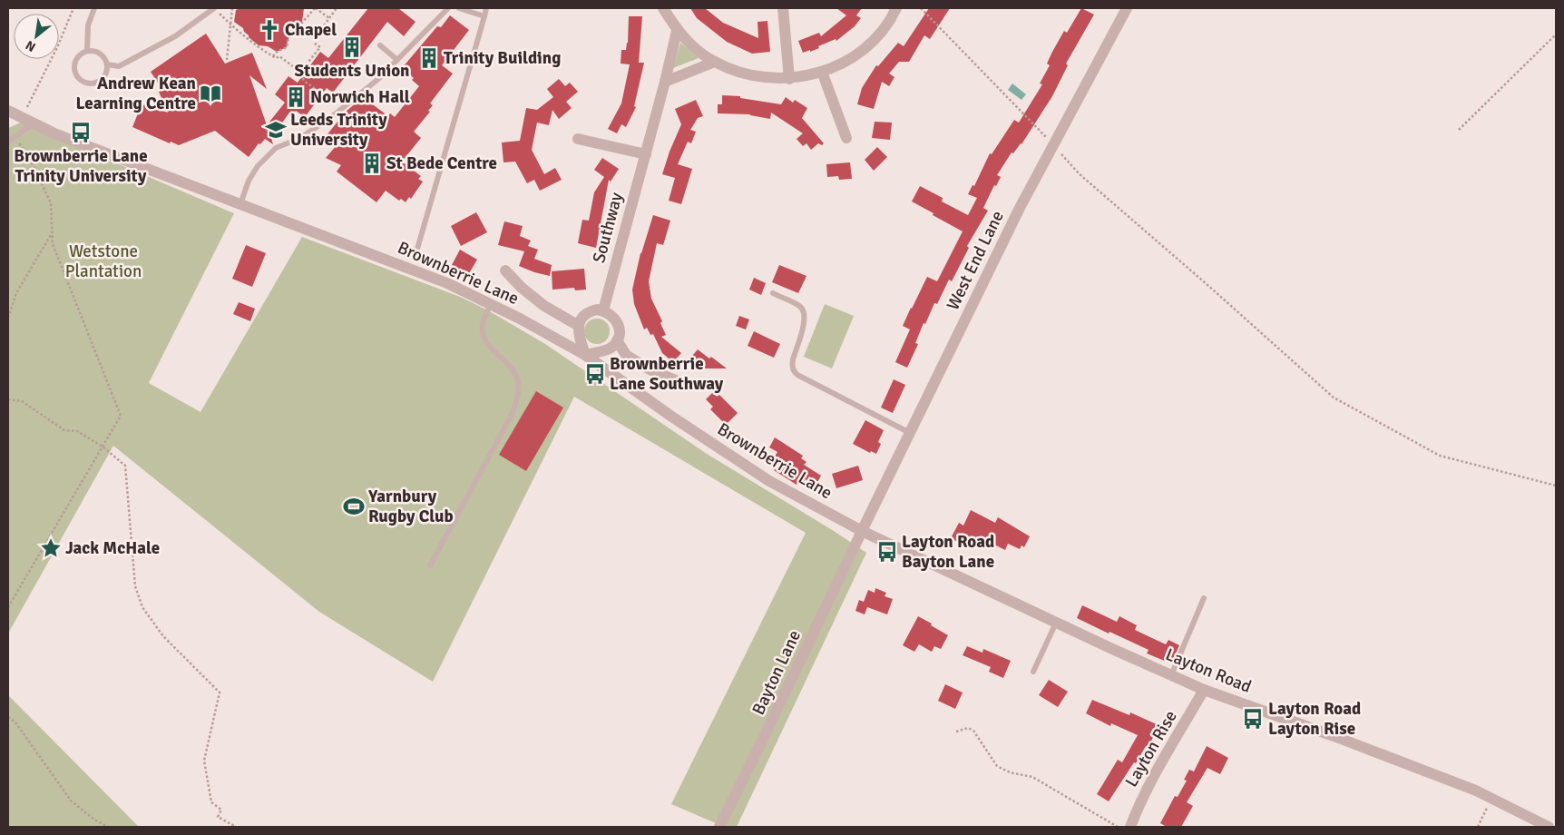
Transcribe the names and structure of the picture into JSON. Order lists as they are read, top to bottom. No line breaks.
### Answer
{"streets":{"street":["Southway","West End Lane","Brownberrie Lane","Layton Road","Bayton Lane","Layton Rise"]},"crossings":[["Southway","Brownberrie Lane"],["West End Lane","Brownberrie Lane"],["West End Lane","Layton Road"],["West End Lane","Bayton Lane"],["Brownberrie Lane","Layton Road"],["Brownberrie Lane","Bayton Lane"],["Layton Road","Bayton Lane"],["Layton Road","Layton Rise"]],"parks":["Wetstone Plantation"],"places":{"church":["Chapel"],"building":["Students Union","Trinity Building","Norwich Hall","St Bede Centre"],"library":["Andrew Kean Learning Centre"],"school or university":["Leeds Trinity University"],"bus stop":["Brownberrie Lane Trinity University","Brownberrie Lane Southway","Layton Road Bayton Lane","Layton Road Layton Rise"],"sports":["Yarnbury Rugby Club"],"place":["Jack McHale"]},"north":"bottom left"}
